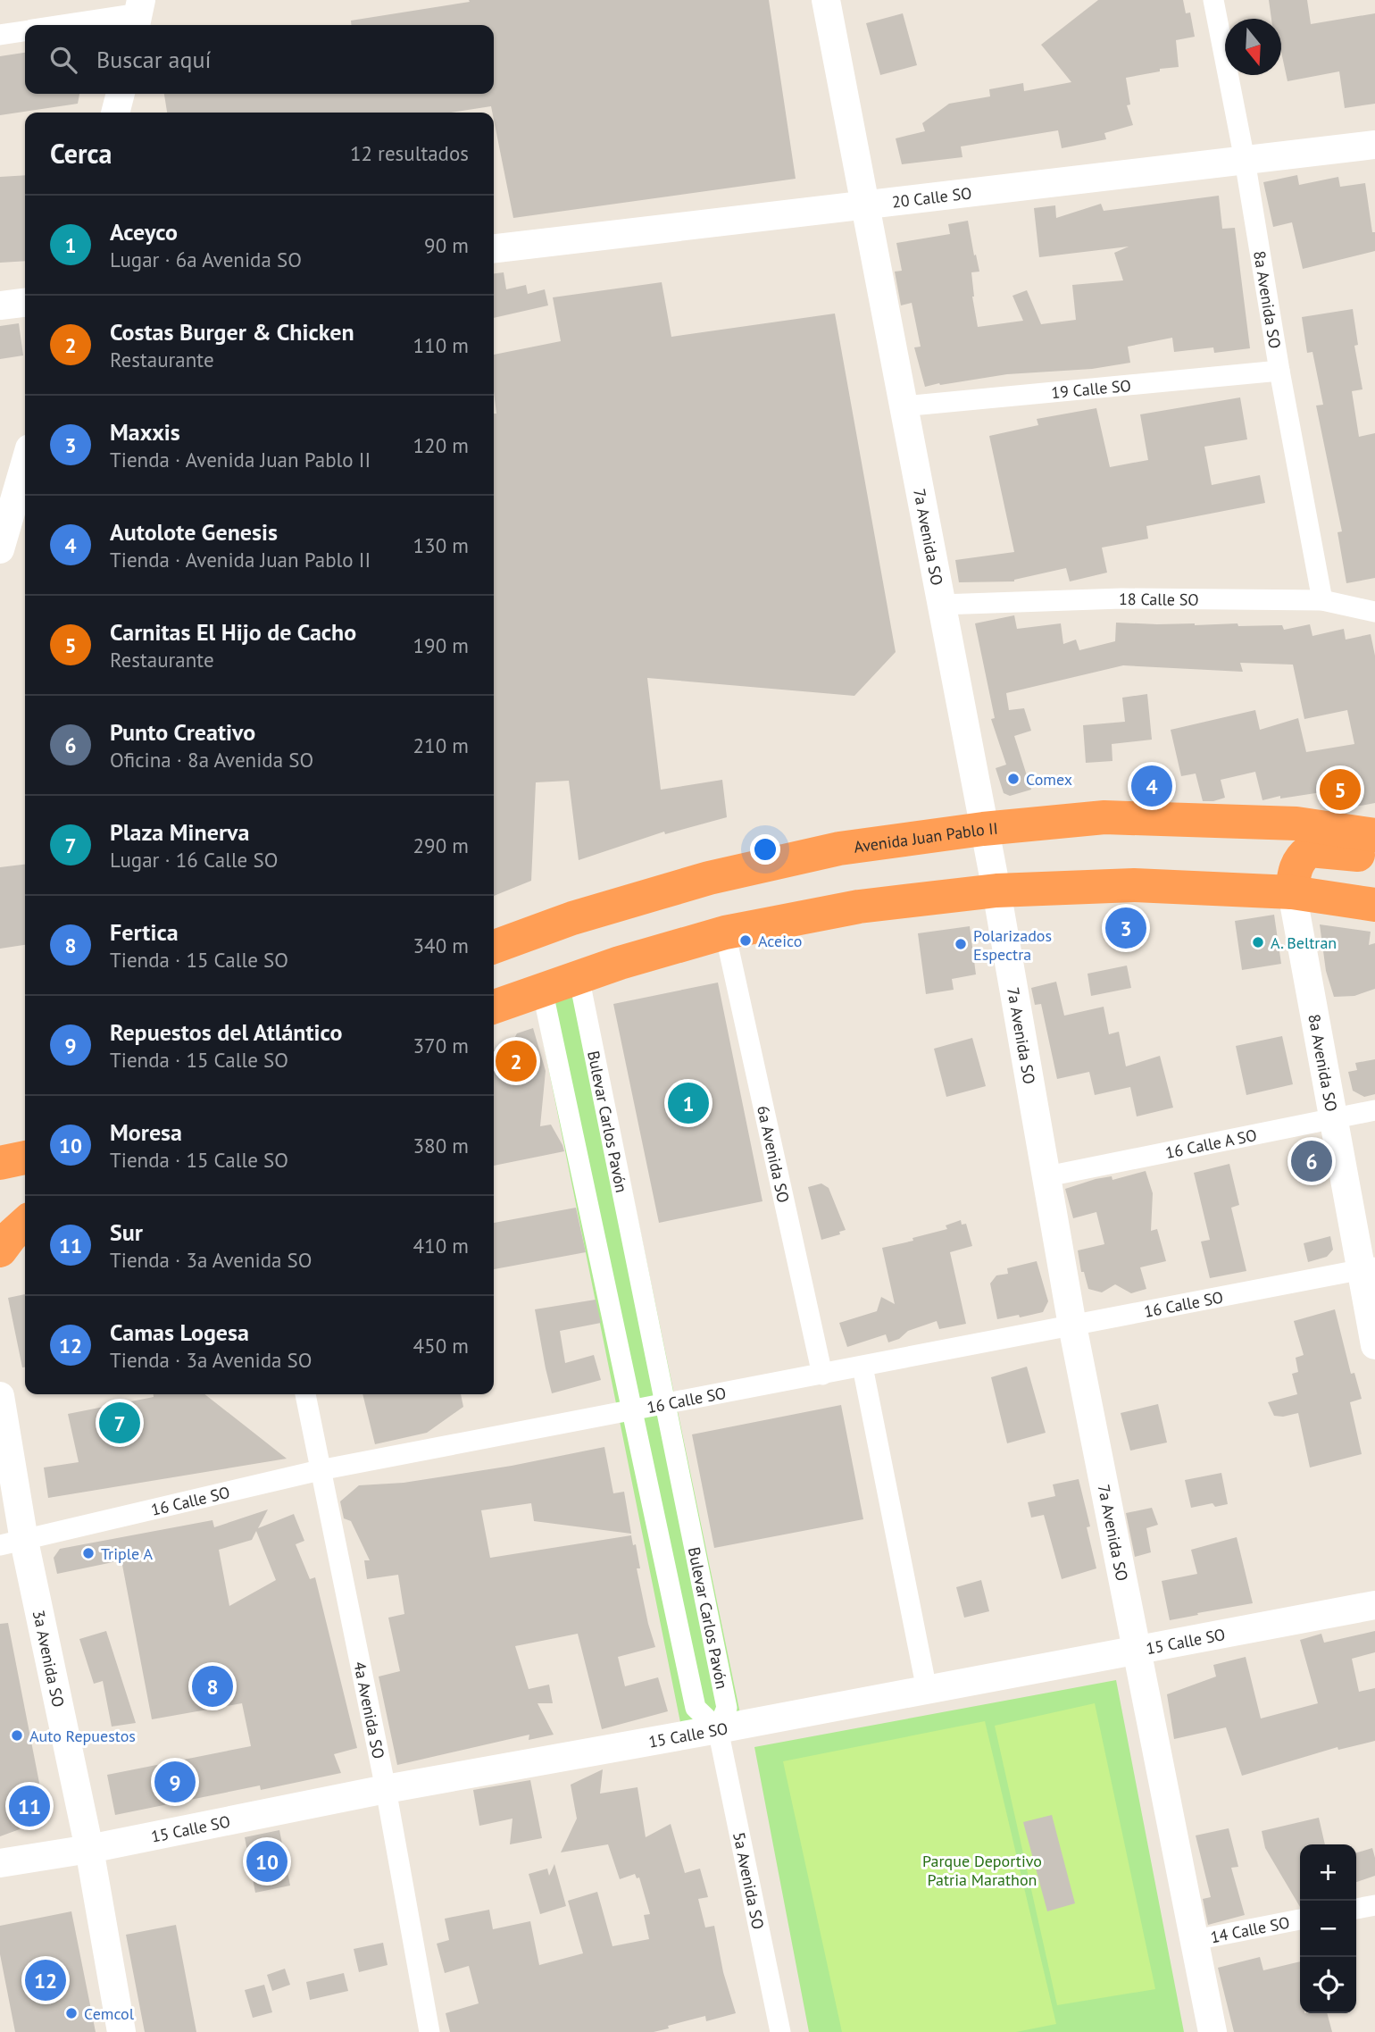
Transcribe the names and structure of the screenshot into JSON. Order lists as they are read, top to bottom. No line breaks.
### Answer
{"streets":{"highway":["Avenida Juan Pablo II"],"street":["20 Calle SO","8a Avenida SO","19 Calle SO","7a Avenida SO","18 Calle SO","Bulevar Carlos Pavón","16 Calle A SO","6a Avenida SO","16 Calle SO","15 Calle SO","3a Avenida SO","4a Avenida SO","5a Avenida SO","14 Calle SO"]},"crossings":[["20 Calle SO","8a Avenida SO"],["20 Calle SO","7a Avenida SO"],["8a Avenida SO","19 Calle SO"],["8a Avenida SO","18 Calle SO"],["8a Avenida SO","16 Calle A SO"],["8a Avenida SO","16 Calle SO"],["19 Calle SO","7a Avenida SO"],["7a Avenida SO","18 Calle SO"],["7a Avenida SO","Avenida Juan Pablo II"],["7a Avenida SO","16 Calle A SO"],["7a Avenida SO","16 Calle SO"],["7a Avenida SO","15 Calle SO"],["7a Avenida SO","14 Calle SO"],["Bulevar Carlos Pavón","16 Calle SO"],["Bulevar Carlos Pavón","15 Calle SO"],["Bulevar Carlos Pavón","5a Avenida SO"],["6a Avenida SO","16 Calle SO"],["16 Calle SO","3a Avenida SO"],["16 Calle SO","4a Avenida SO"],["15 Calle SO","3a Avenida SO"],["15 Calle SO","4a Avenida SO"],["15 Calle SO","5a Avenida SO"]],"parks":["Parque Deportivo Patria Marathon"],"places":["Comex","Aceico","A. Beltran","Polarizados Espectra","Triple A","Auto Repuestos","Cemcol"],"north":"bottom","page":{"search":"Buscar aquí","heading":["Cerca","12 resultados"],"list":[{"mark":"1","name":"Aceyco","note":"Lugar · 6a Avenida SO","value":"90 m"},{"mark":"2","name":"Costas Burger & Chicken","note":"Restaurante","value":"110 m"},{"mark":"3","name":"Maxxis","note":"Tienda · Avenida Juan Pablo II","value":"120 m"},{"mark":"4","name":"Autolote Genesis","note":"Tienda · Avenida Juan Pablo II","value":"130 m"},{"mark":"5","name":"Carnitas El Hijo de Cacho","note":"Restaurante","value":"190 m"},{"mark":"6","name":"Punto Creativo","note":"Oficina · 8a Avenida SO","value":"210 m"},{"mark":"7","name":"Plaza Minerva","note":"Lugar · 16 Calle SO","value":"290 m"},{"mark":"8","name":"Fertica","note":"Tienda · 15 Calle SO","value":"340 m"},{"mark":"9","name":"Repuestos del Atlántico","note":"Tienda · 15 Calle SO","value":"370 m"},{"mark":"10","name":"Moresa","note":"Tienda · 15 Calle SO","value":"380 m"},{"mark":"11","name":"Sur","note":"Tienda · 3a Avenida SO","value":"410 m"},{"mark":"12","name":"Camas Logesa","note":"Tienda · 3a Avenida SO","value":"450 m"}],"pins":["4","5","3","2","1","6","7","8","9","11","10","12"],"map_buttons":["+","−"]}}
